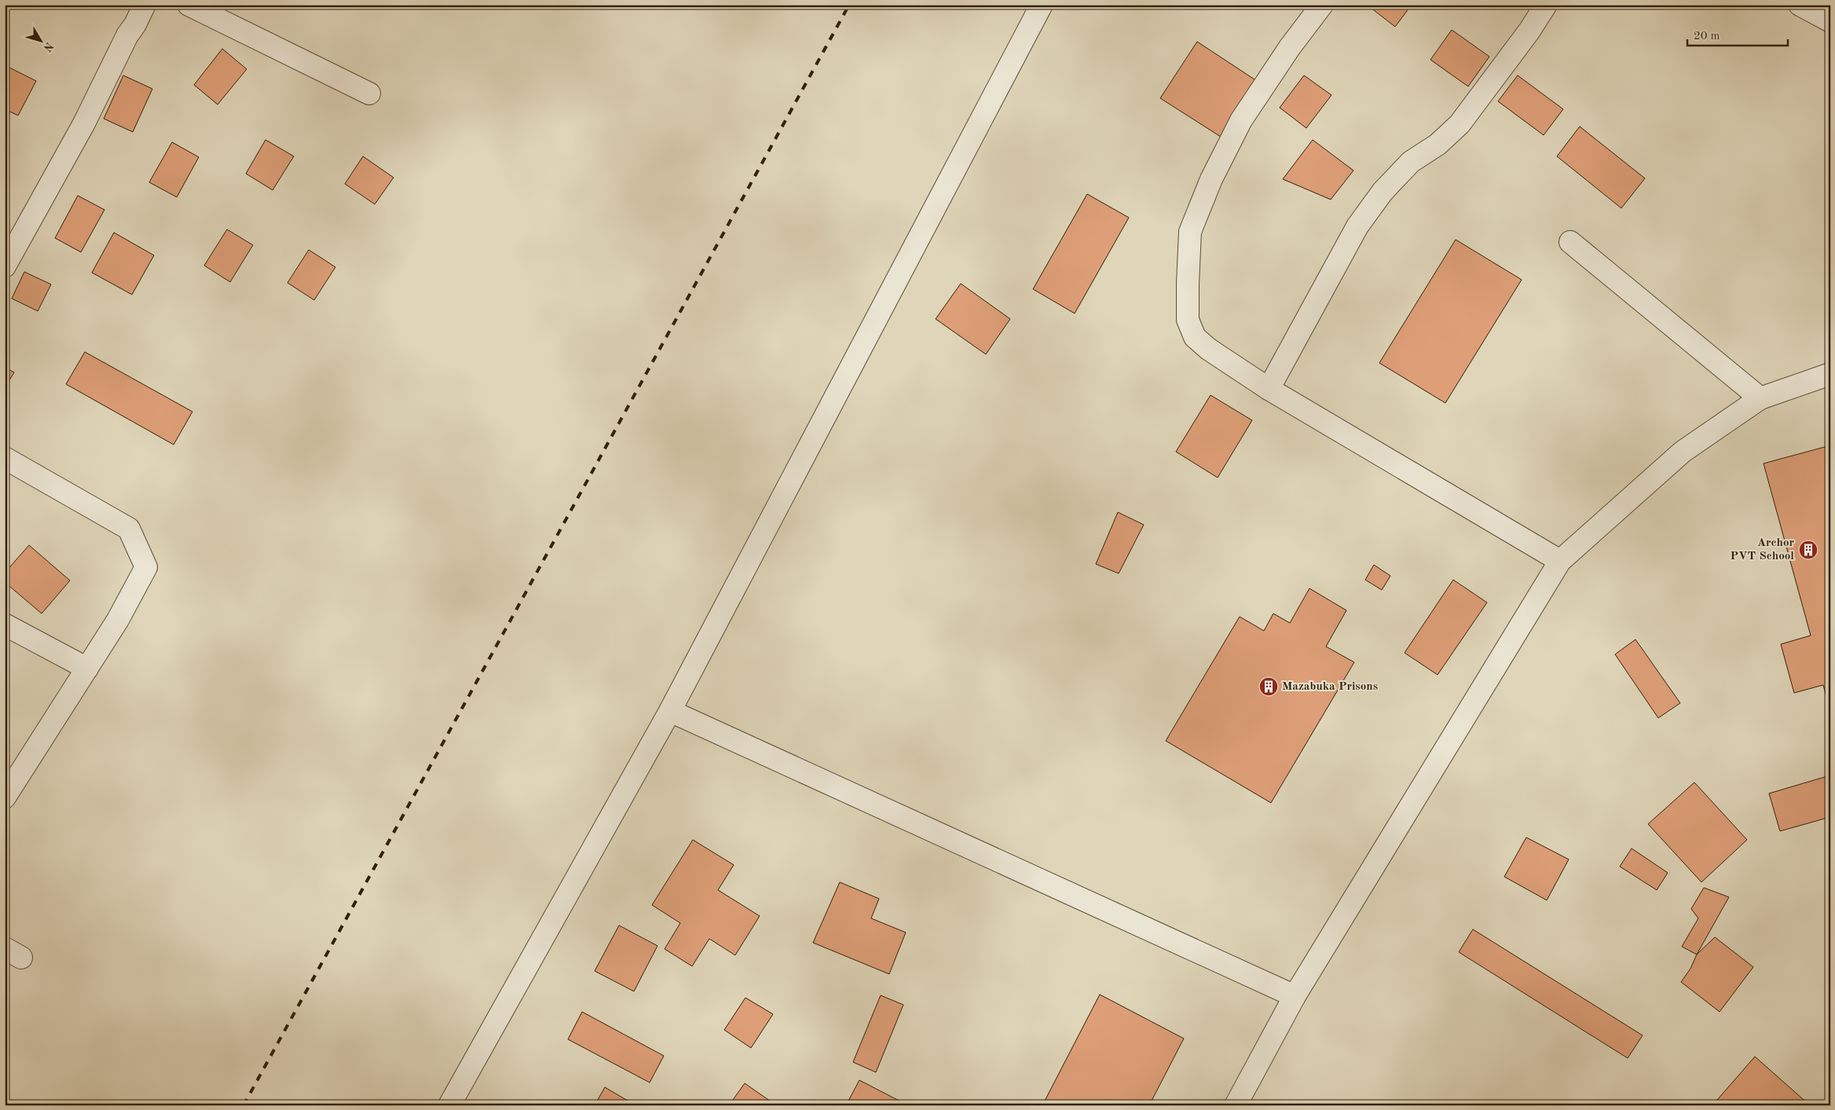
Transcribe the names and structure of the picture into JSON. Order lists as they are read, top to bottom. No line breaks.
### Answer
{"places":{"building":["Archor PVT School","Mazabuka Prisons"]},"scale_bar":"20 m","north":"bottom right"}
